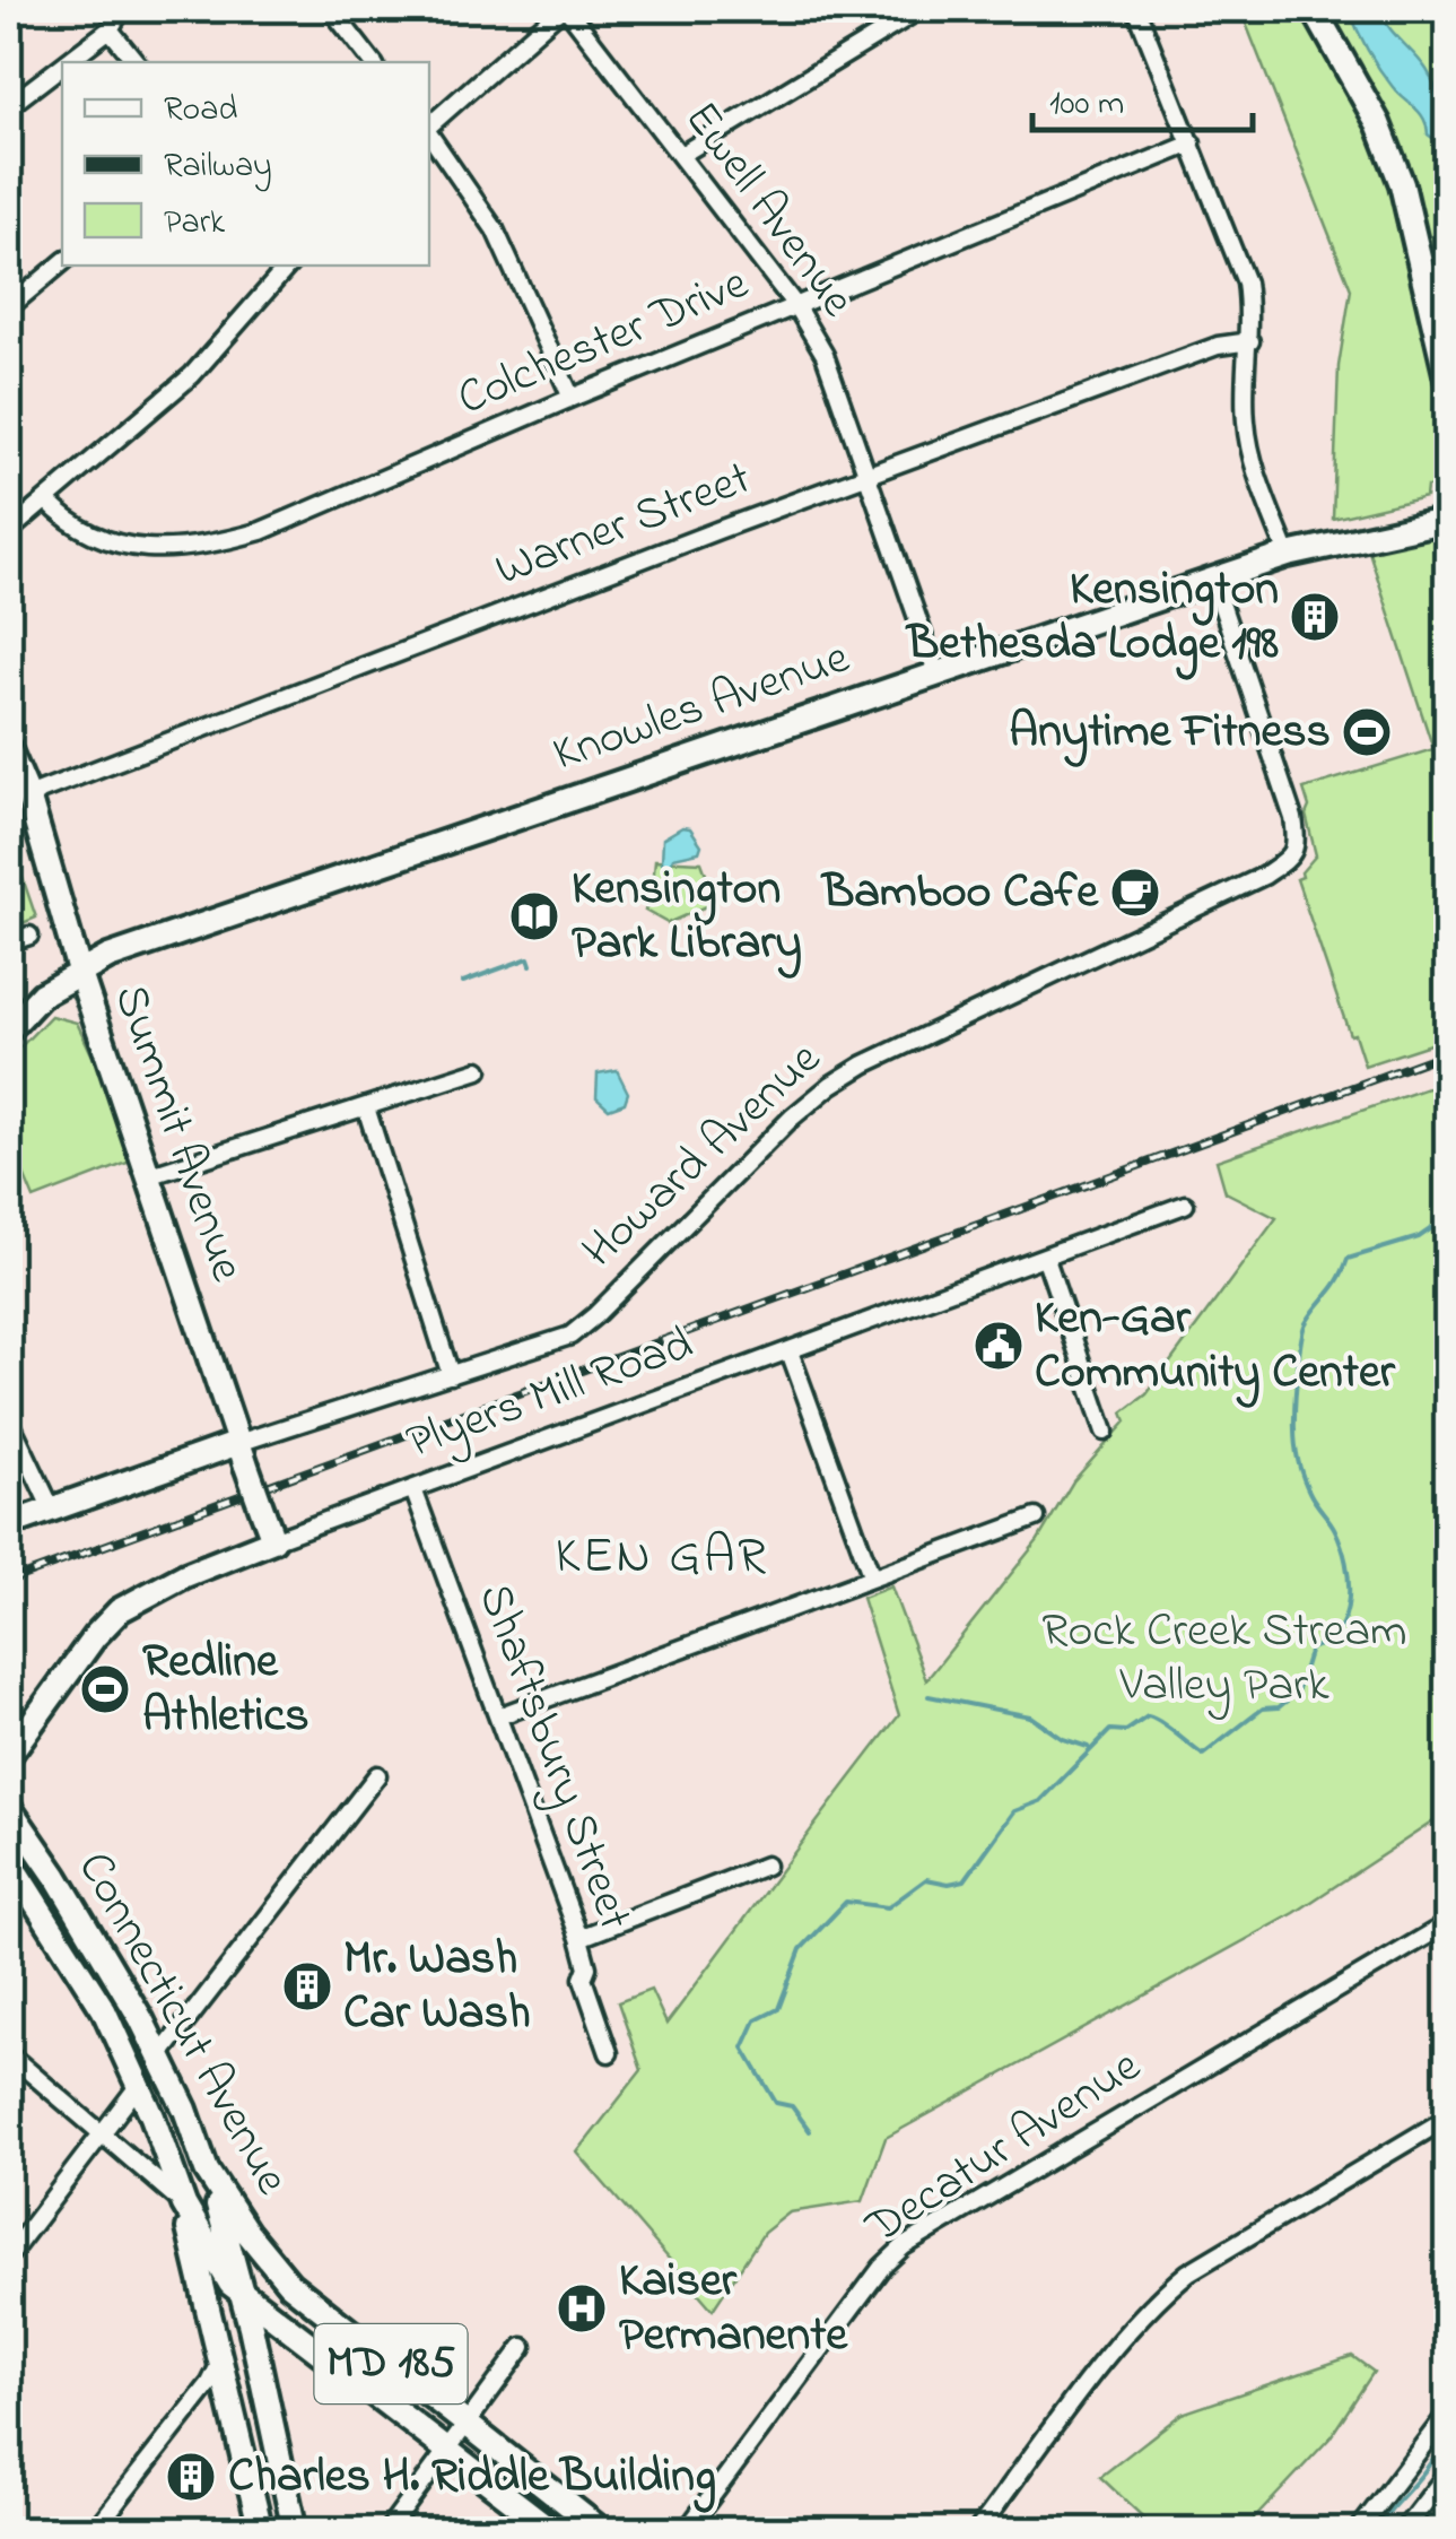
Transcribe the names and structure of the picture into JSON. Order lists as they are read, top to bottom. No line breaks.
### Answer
{"streets":{"main road":["Knowles Avenue","Summit Avenue","Howard Avenue","Plyers Mill Road","Connecticut Avenue","MD 185"],"street":["Ewell Avenue","Colchester Drive","Warner Street","Shaftsbury Street","Decatur Avenue"]},"crossings":[["Ewell Avenue","Colchester Drive"],["Ewell Avenue","Warner Street"],["Ewell Avenue","Knowles Avenue"],["Warner Street","Summit Avenue"],["Knowles Avenue","Summit Avenue"],["Knowles Avenue","Howard Avenue"],["Summit Avenue","Howard Avenue"],["Summit Avenue","Plyers Mill Road"],["Plyers Mill Road","Shaftsbury Street"]],"districts":["KEN GAR"],"parks":["Rock Creek Stream Valley Park"],"places":{"building":["Kensington Bethesda Lodge 198","Mr. Wash Car Wash","Charles H. Riddle Building"],"sports":["Anytime Fitness","Redline Athletics"],"cafe":["Bamboo Cafe"],"library":["Kensington Park Library"],"public building":["Ken-Gar Community Center"],"hospital":["Kaiser Permanente"]},"legend":["Road","Railway","Park"],"scale_bar":"100 m"}
